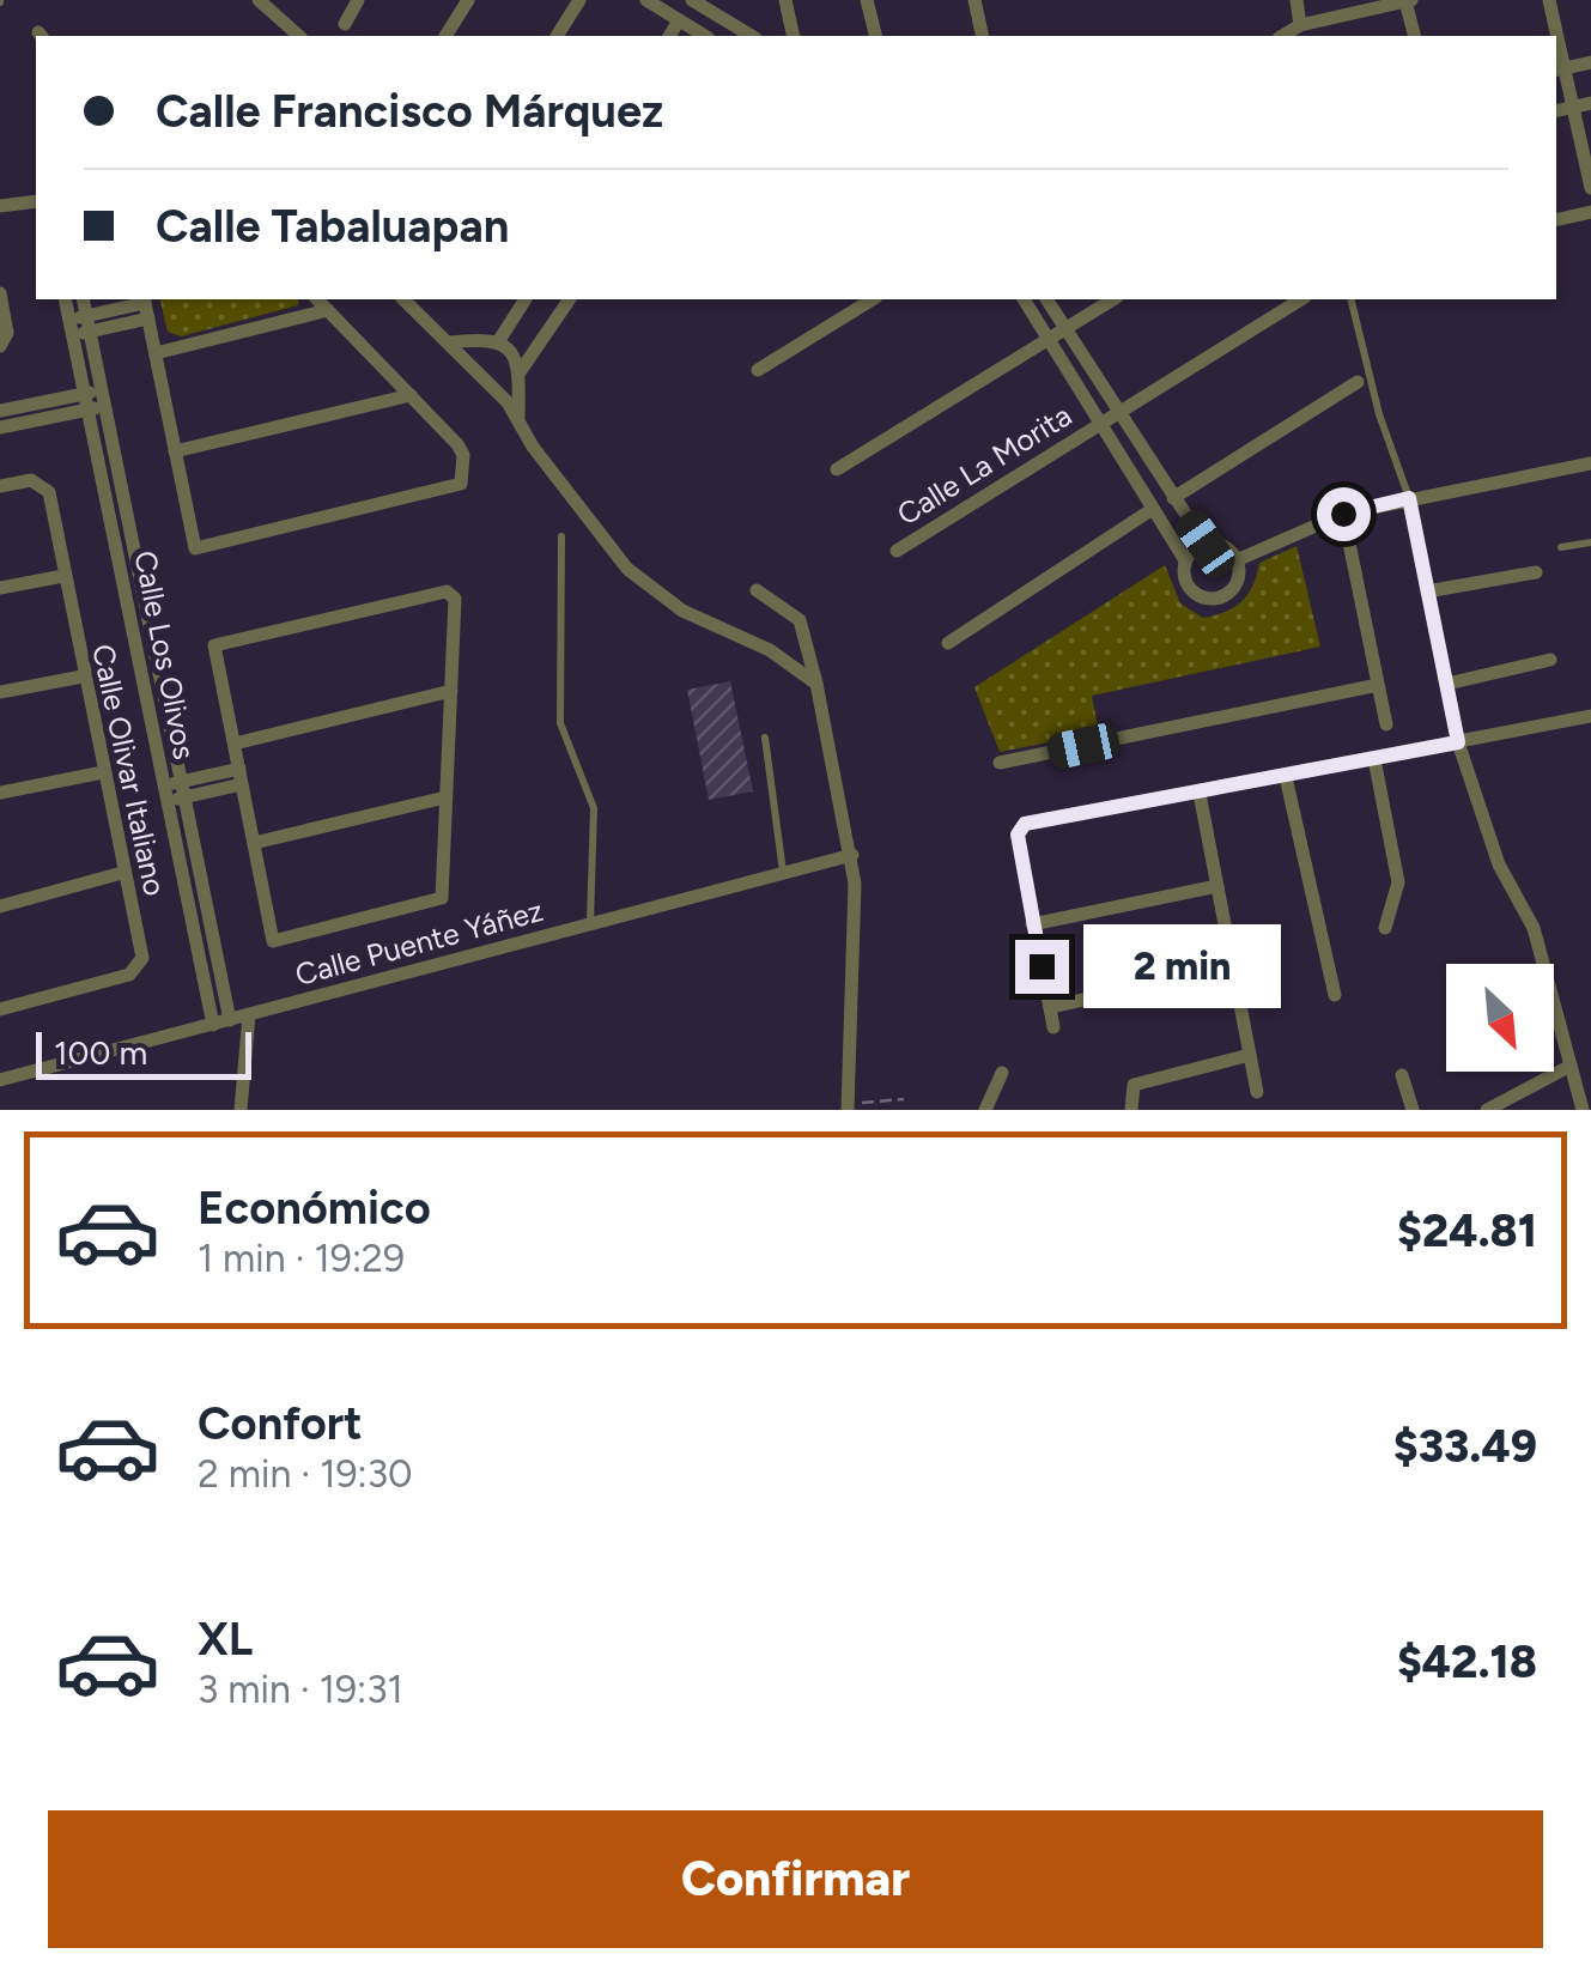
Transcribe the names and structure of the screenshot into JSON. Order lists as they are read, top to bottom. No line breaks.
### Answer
{"streets":{"street":["Calle La Morita","Calle Los Olivos","Calle Olivar Italiano","Calle Puente Yáñez"]},"crossings":[["Calle Los Olivos","Calle Puente Yáñez"]],"scale_bar":"100 m","north":"bottom right","page":{"banner":["Calle Francisco Márquez","Calle Tabaluapan"],"bubble":"2 min","scale":"100 m","list":[{"name":"Económico","note":"1 min · 19:29","value":"$24.81"},{"name":"Confort","note":"2 min · 19:30","value":"$33.49"},{"name":"XL","note":"3 min · 19:31","value":"$42.18"}],"buttons":"Confirmar"}}
